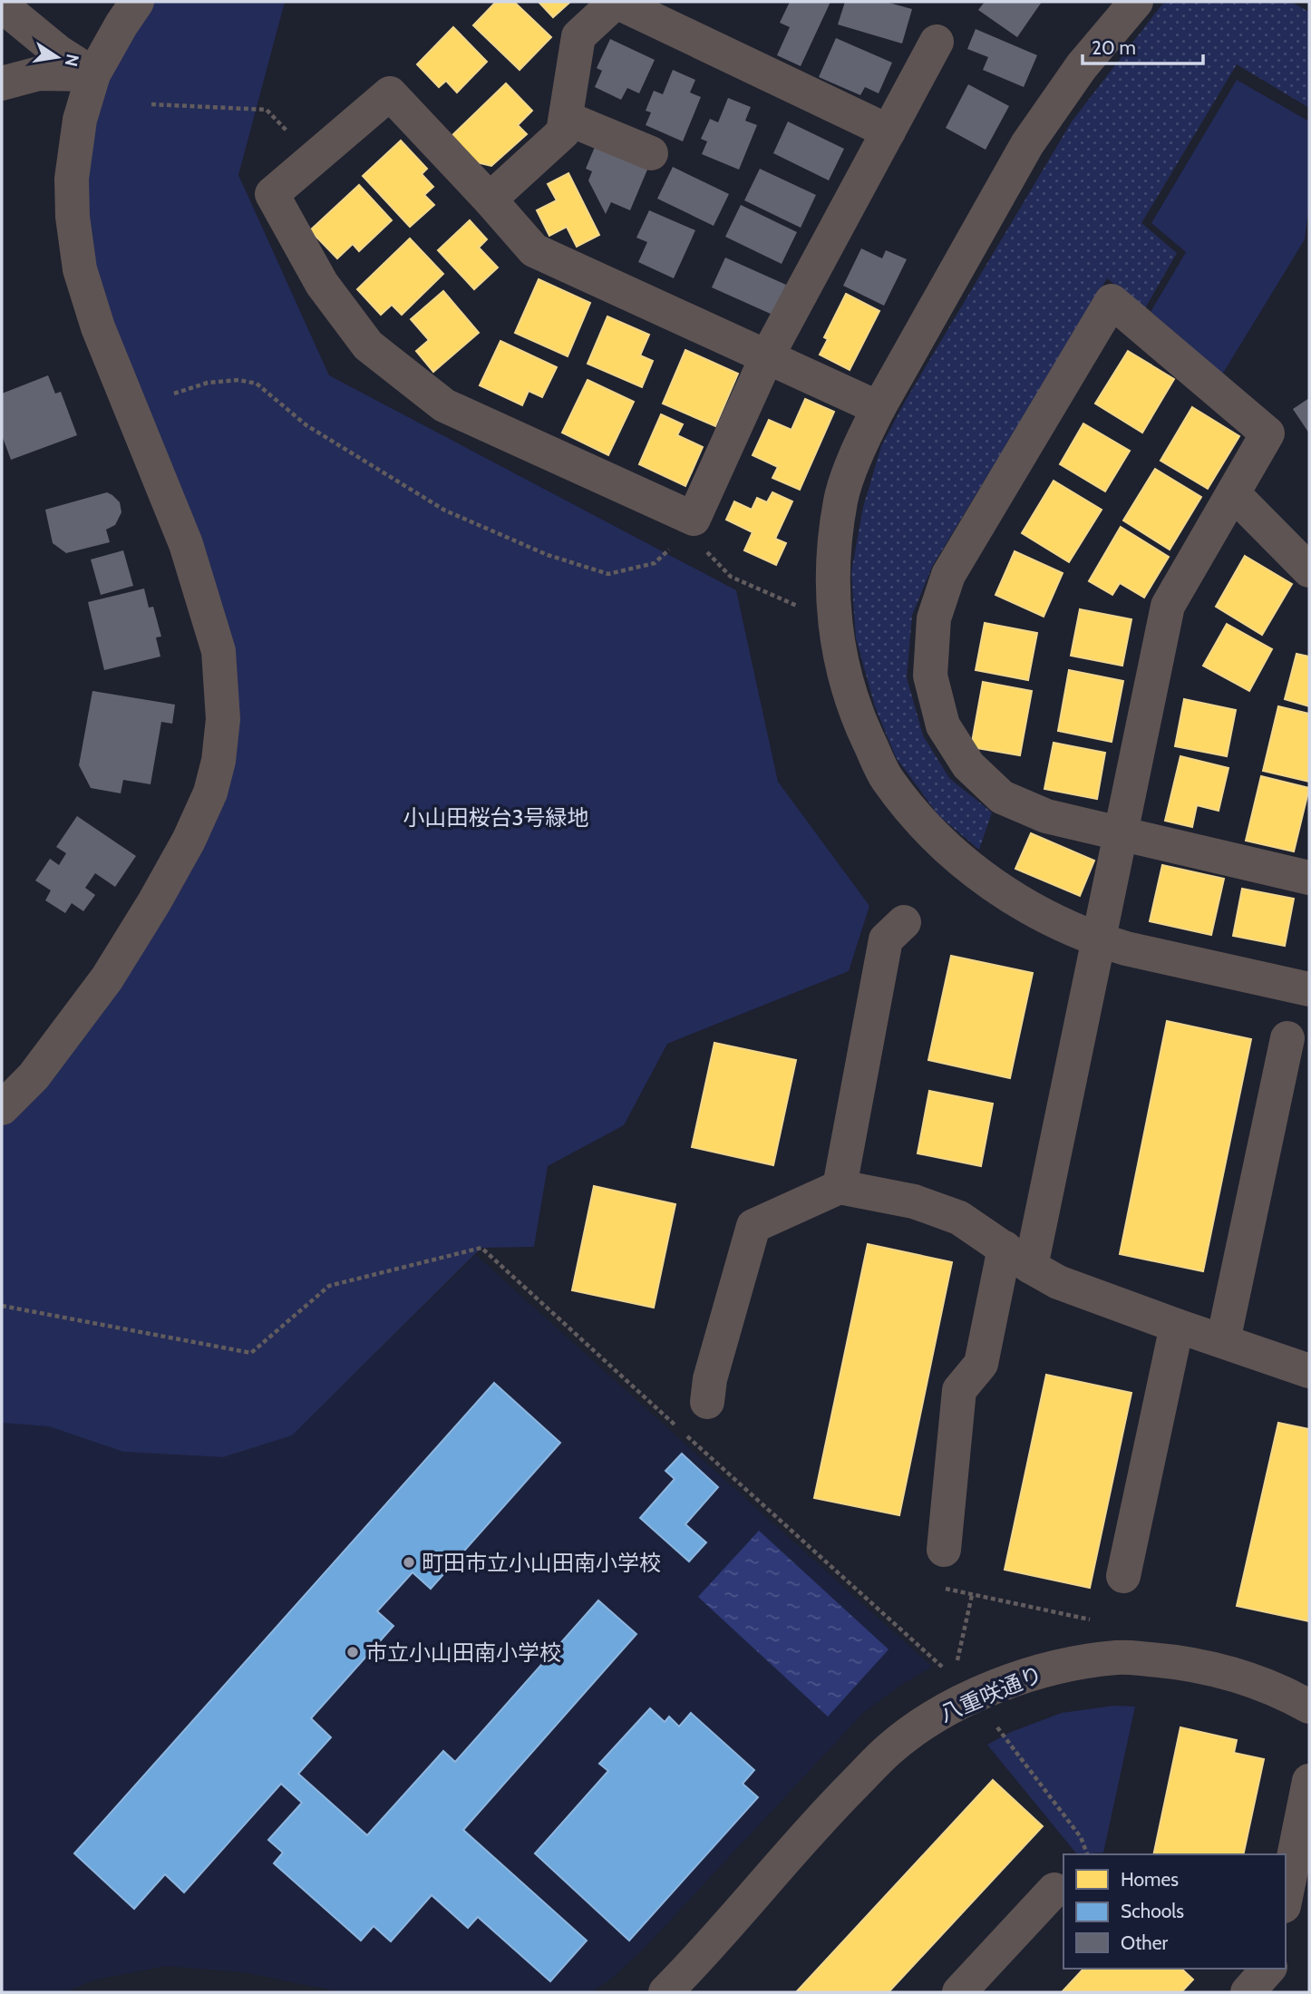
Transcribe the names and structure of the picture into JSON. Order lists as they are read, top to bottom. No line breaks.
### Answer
{"streets":{"street":["八重咲通り"]},"parks":["小山田桜台3号緑地"],"places":["町田市立小山田南小学校","市立小山田南小学校"],"legend":["Homes","Schools","Other"],"scale_bar":"20 m","north":"right"}
